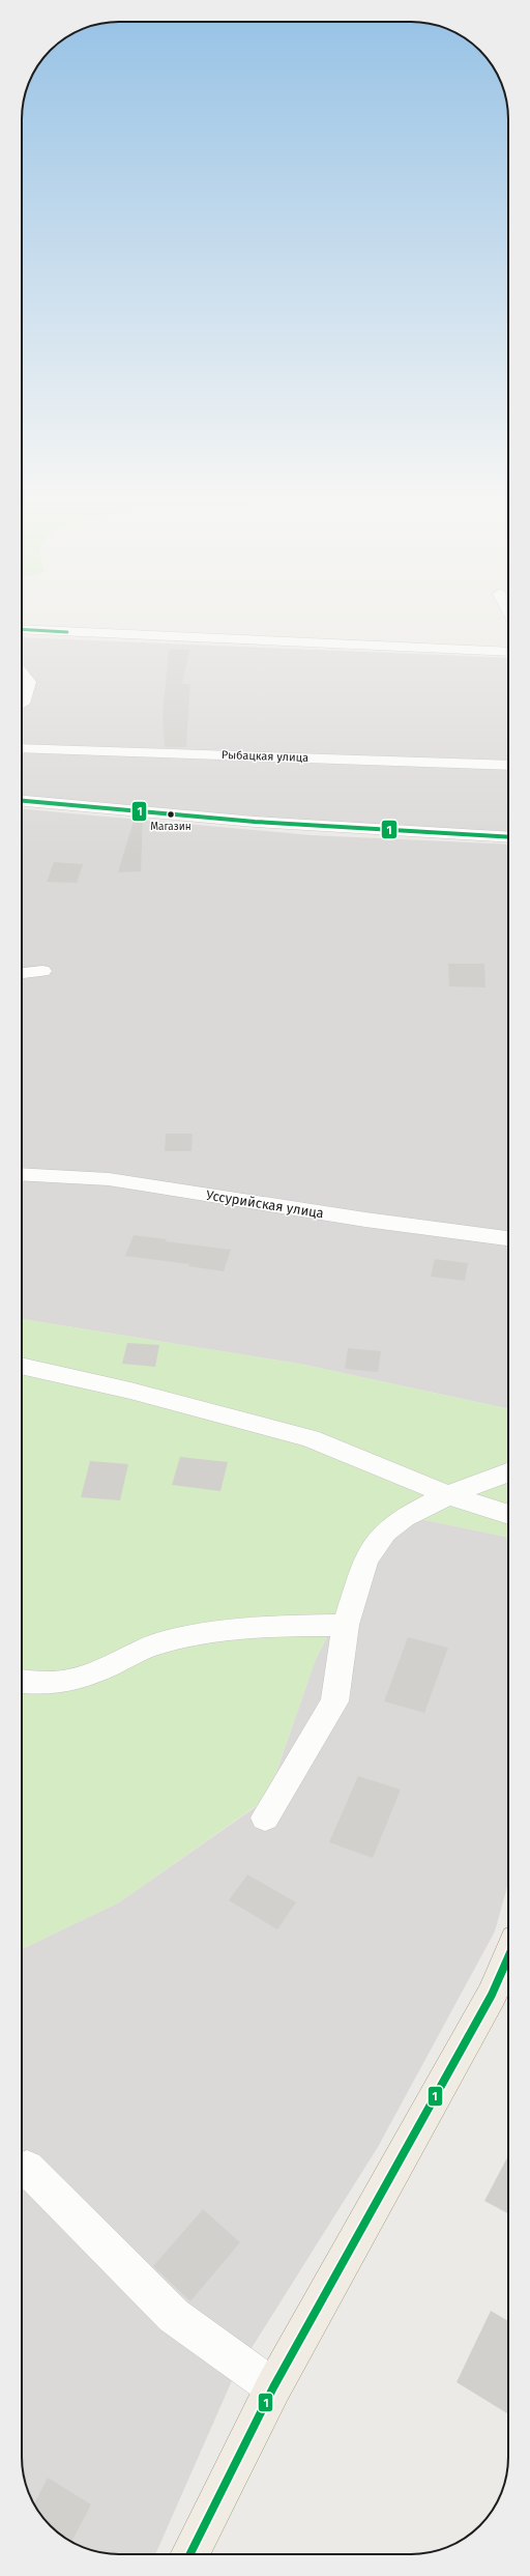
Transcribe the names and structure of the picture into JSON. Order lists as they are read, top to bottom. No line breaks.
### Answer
{"streets":{"street":["Рыбацкая улица","Уссурийская улица"]},"places":["Магазин"],"lines":["transit line 1"]}
